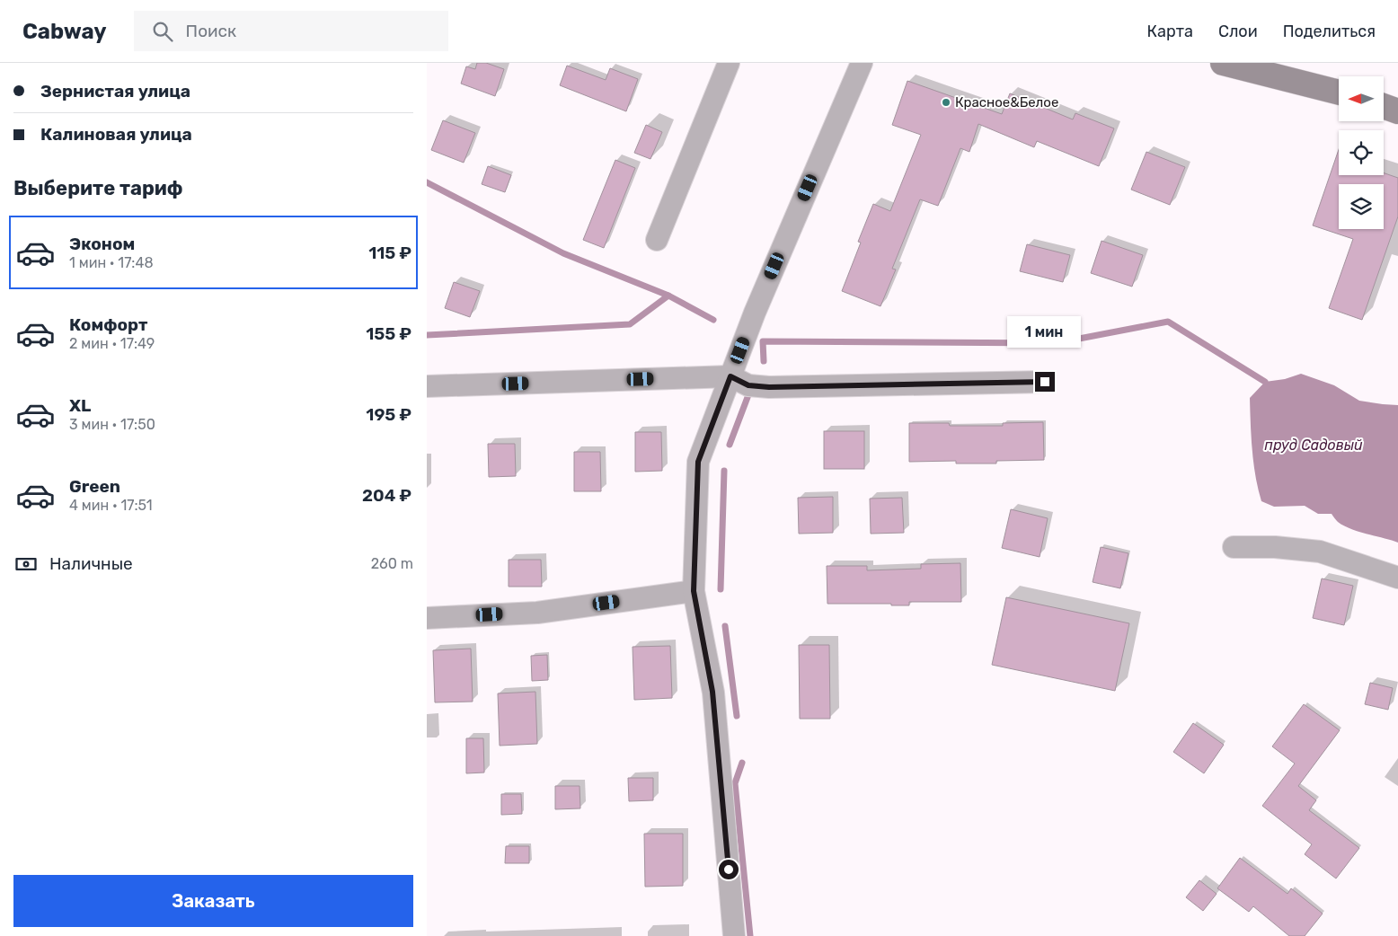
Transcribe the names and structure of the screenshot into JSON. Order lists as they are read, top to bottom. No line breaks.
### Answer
{"water":["пруд Садовый"],"places":["Красное&Белое"],"north":"left","page":{"header":"Cabway","search":"Поиск","nav":["Карта","Слои","Поделиться"],"banner":["Зернистая улица","Калиновая улица"],"heading":"Выберите тариф","list":[{"name":"Эконом","note":"1 мин · 17:48","value":"115 ₽"},{"name":"Комфорт","note":"2 мин · 17:49","value":"155 ₽"},{"name":"XL","note":"3 мин · 17:50","value":"195 ₽"},{"name":"Green","note":"4 мин · 17:51","value":"204 ₽"}],"bubble":"1 мин","pay":["Наличные","260 m"],"buttons":"Заказать"}}
